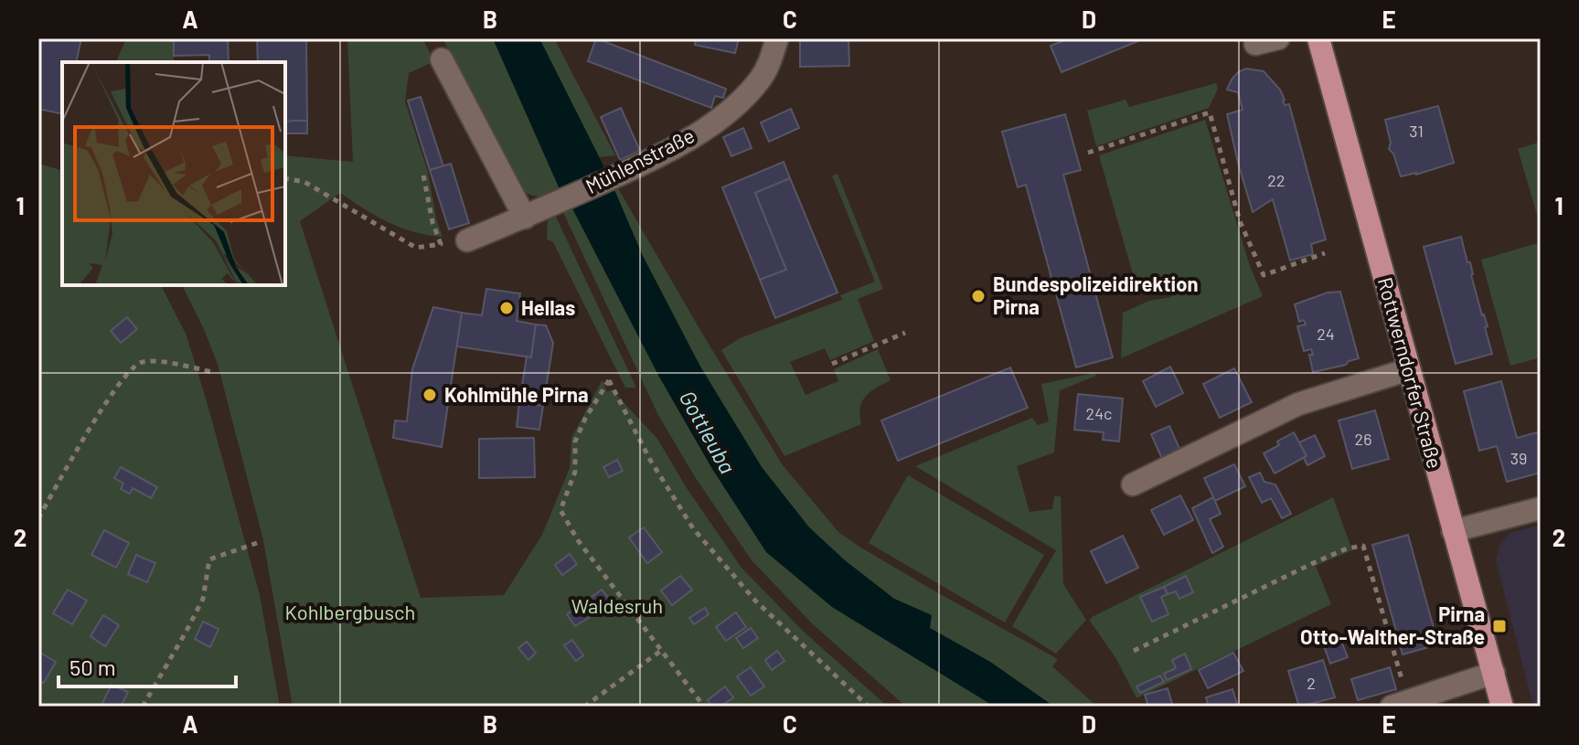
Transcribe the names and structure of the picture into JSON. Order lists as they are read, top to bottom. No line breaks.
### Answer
{"streets":{"main road":["Rottwerndorfer Straße"],"street":["Mühlenstraße"]},"water":["Gottleuba"],"parks":["Waldesruh","Kohlbergbusch"],"places":{"other":["Bundespolizeidirektion Pirna","Hellas","Kohlmühle Pirna"],"transit":["Pirna Otto-Walther-Straße"]},"house_numbers":["31","22","24","24c","26","39","2"],"scale_bar":"50 m","grid":{"columns":["A","B","C","D","E"],"rows":["1","2"]}}
